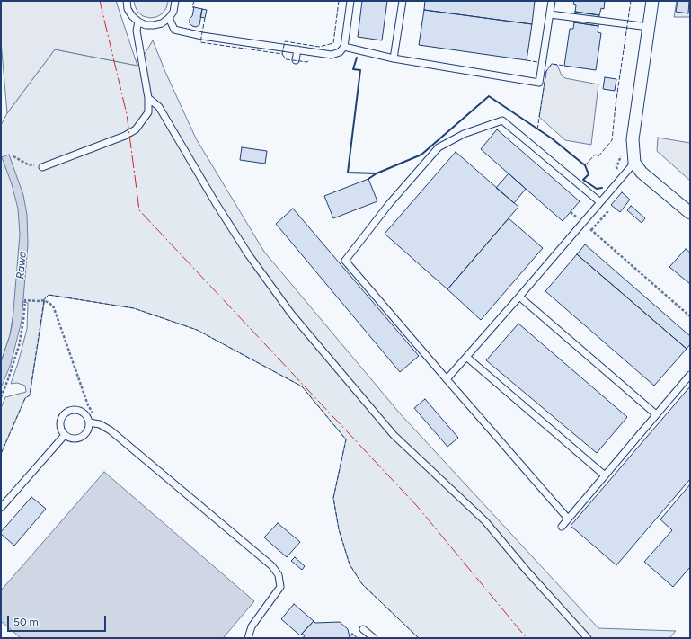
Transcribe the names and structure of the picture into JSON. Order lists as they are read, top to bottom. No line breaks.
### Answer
{"water":["Rawa"],"scale_bar":"50 m"}
